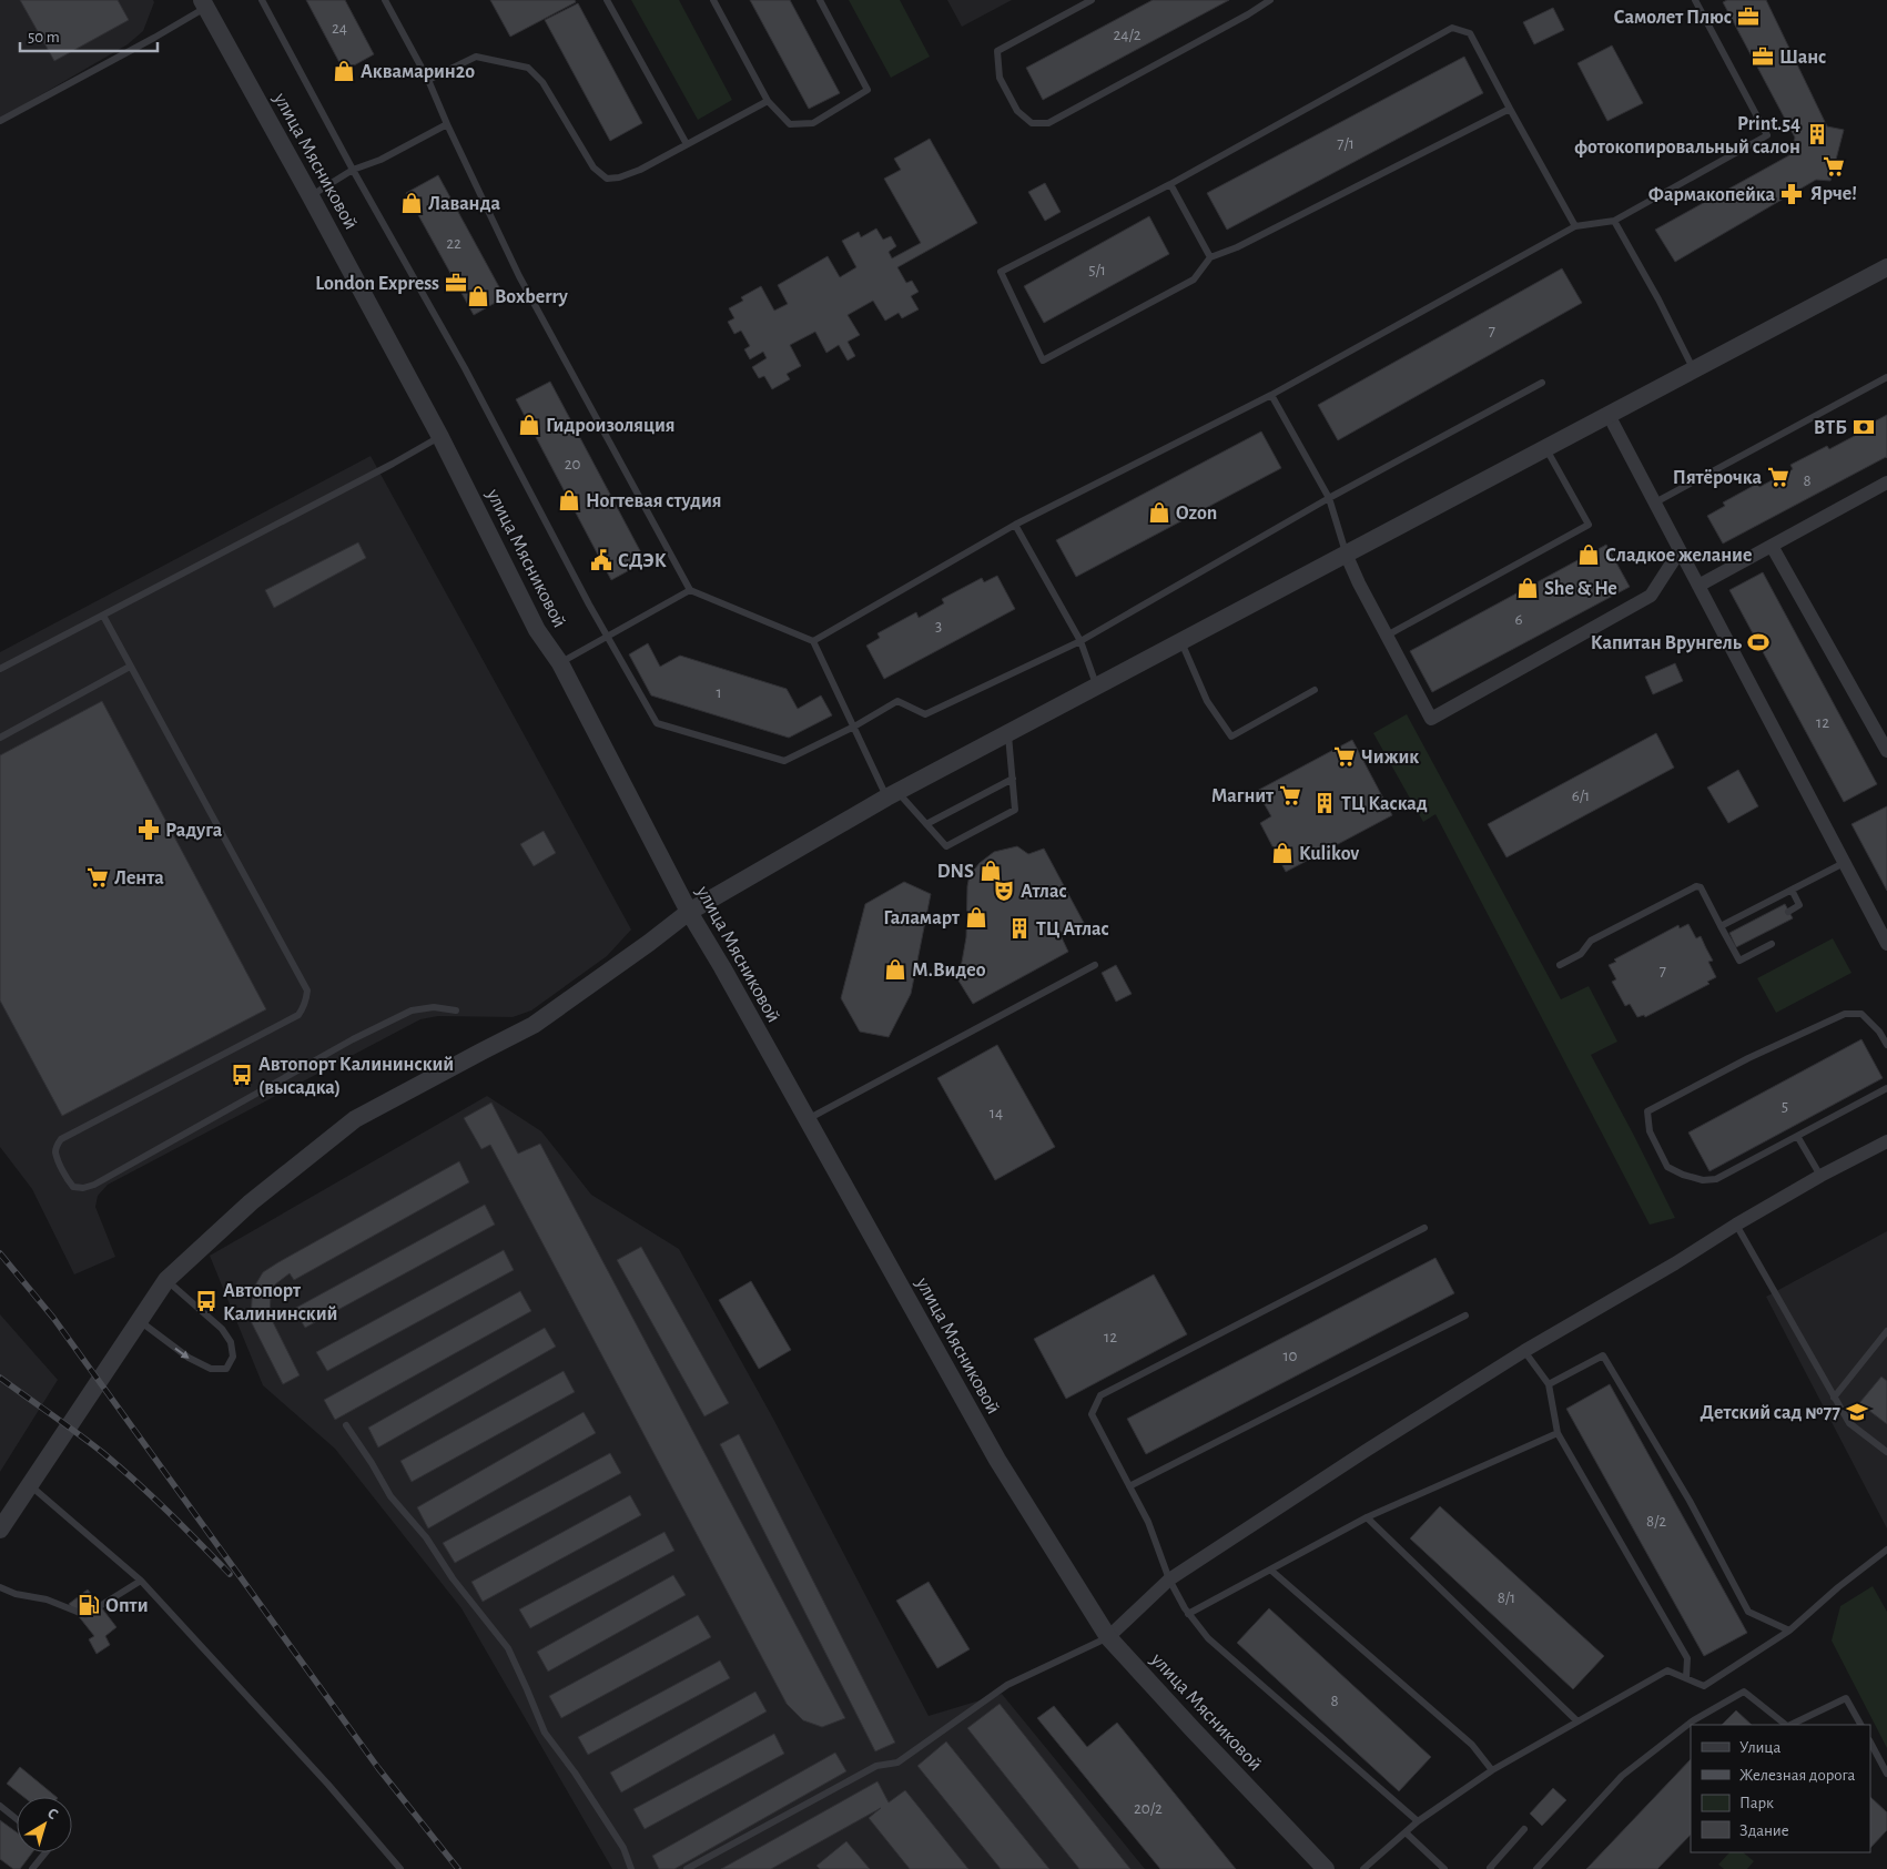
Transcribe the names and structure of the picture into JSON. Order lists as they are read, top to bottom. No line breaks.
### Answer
{"streets":{"street":["улица Мясниковой"]},"places":{"office":["Самолет Плюс","Шанс","London Express"],"shop":["Аквамарин2о","Лаванда","Boxberry","Гидроизоляция","Ногтевая студия","Ozon","Сладкое желание","She & He","Kulikov","DNS","Галамарт","М.Видео"],"building":["Print.54 фотокопировальный салон","ТЦ Каскад","ТЦ Атлас"],"supermarket":["Ярче!","Пятёрочка","Чижик","Магнит","Лента"],"pharmacy":["Фармакопейка","Радуга"],"bank":["ВТБ"],"public building":["СДЭК"],"sports":["Капитан Врунгель"],"theatre":["Атлас"],"bus stop":["Автопорт Калининский (высадка)","Автопорт Калининский"],"school or university":["Детский сад №77"],"fuel station":["Опти"]},"house_numbers":["24","24/2","7/1","22","5/1","7","20","8","6","3","1","12","6/1","7","5","14","12","10","8/2","8/1","8","20/2"],"legend":["Улица","Железная дорога","Парк","Здание"],"scale_bar":"50 m","north":"top right"}
